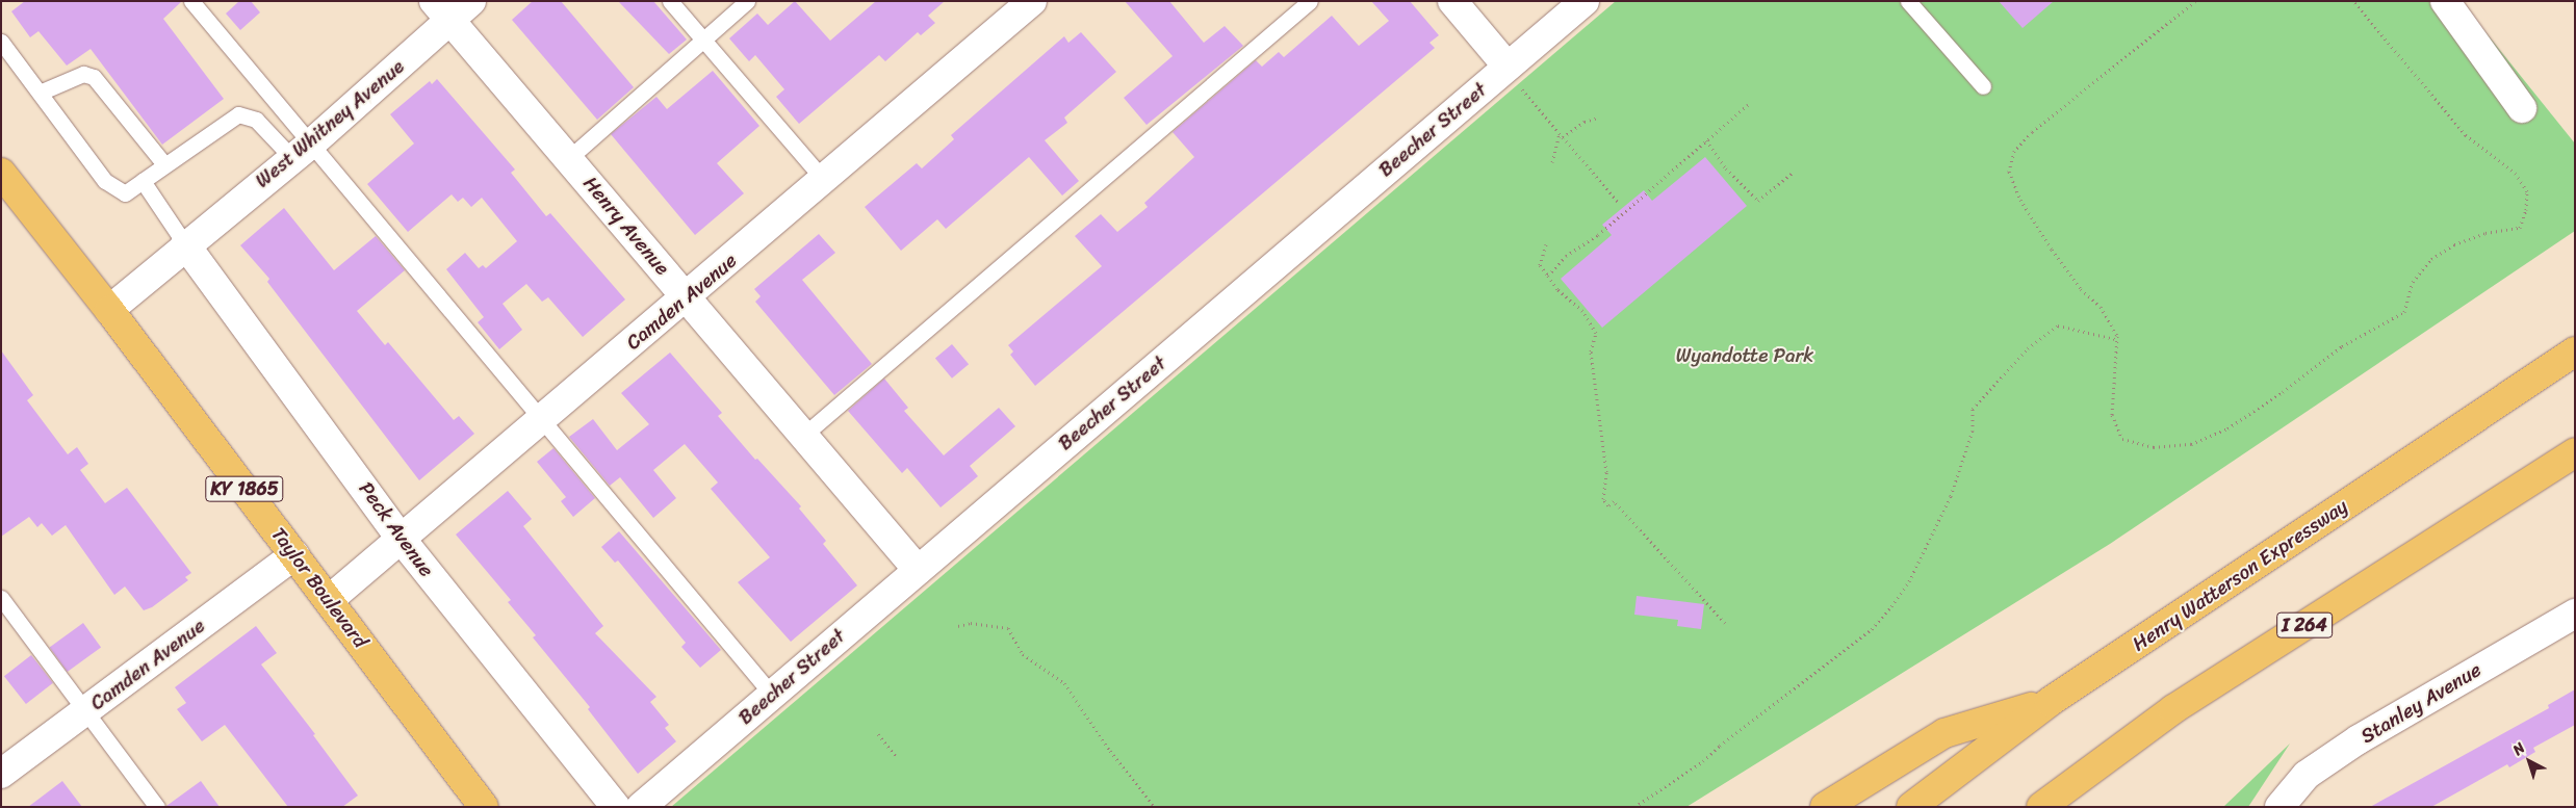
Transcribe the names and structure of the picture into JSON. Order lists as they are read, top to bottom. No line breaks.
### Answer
{"streets":{"main road":["KY 1865","Henry Watterson Expressway","Taylor Boulevard","I 264"],"street":["West Whitney Avenue","Beecher Street","Henry Avenue","Camden Avenue","Peck Avenue","Stanley Avenue"]},"crossings":[["West Whitney Avenue","Henry Avenue"],["West Whitney Avenue","Peck Avenue"],["West Whitney Avenue","Taylor Boulevard"],["Beecher Street","Henry Avenue"],["Henry Avenue","Camden Avenue"],["Camden Avenue","Peck Avenue"],["Camden Avenue","Taylor Boulevard"]],"parks":["Wyandotte Park"],"north":"top left"}
